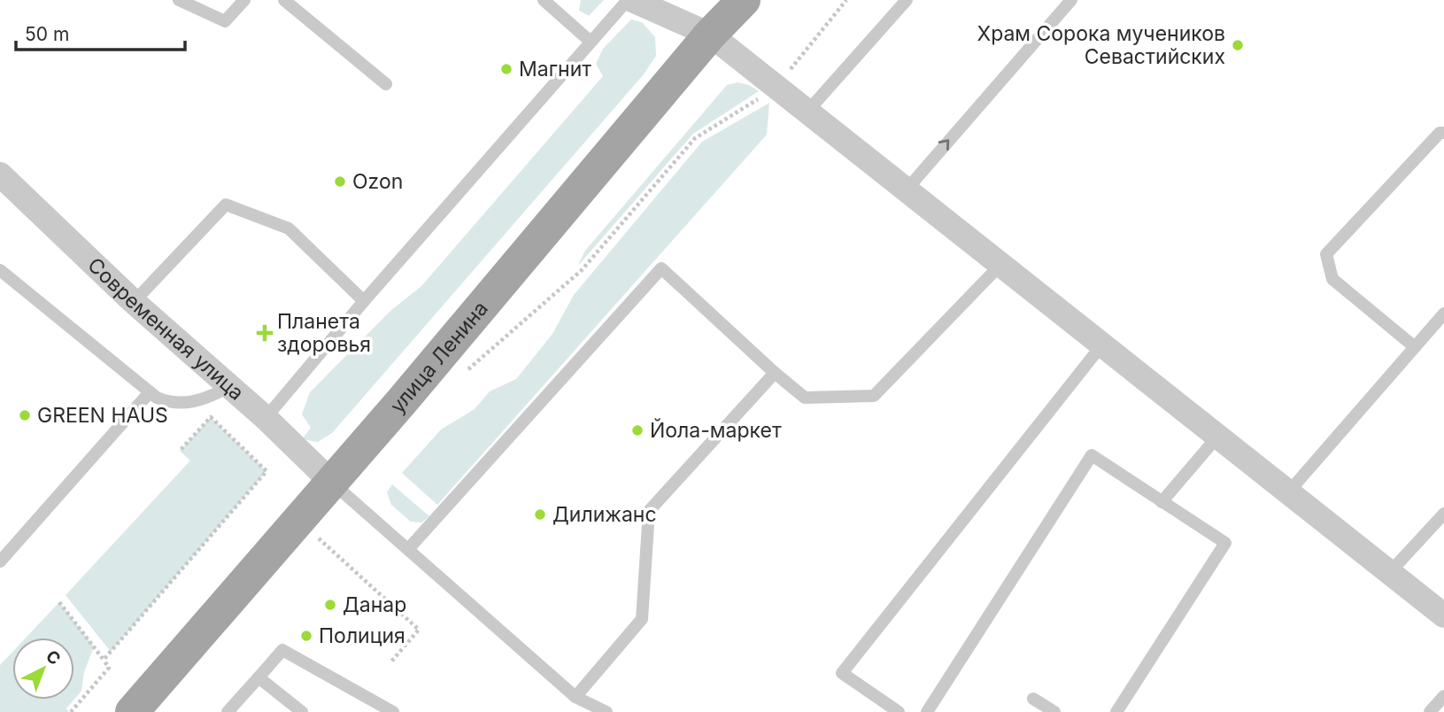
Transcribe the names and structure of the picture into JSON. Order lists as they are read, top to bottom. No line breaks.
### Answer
{"streets":{"main road":["улица Ленина"],"street":["Современная улица"]},"crossings":[["Современная улица","улица Ленина"]],"places":{"other":["Храм Сорока мучеников Севастийских","Магнит","Ozon","GREEN HAUS","Йола-маркет","Дилижанс","Данар","Полиция"],"health":["Планета здоровья"]},"scale_bar":"50 m","north":"top right"}
